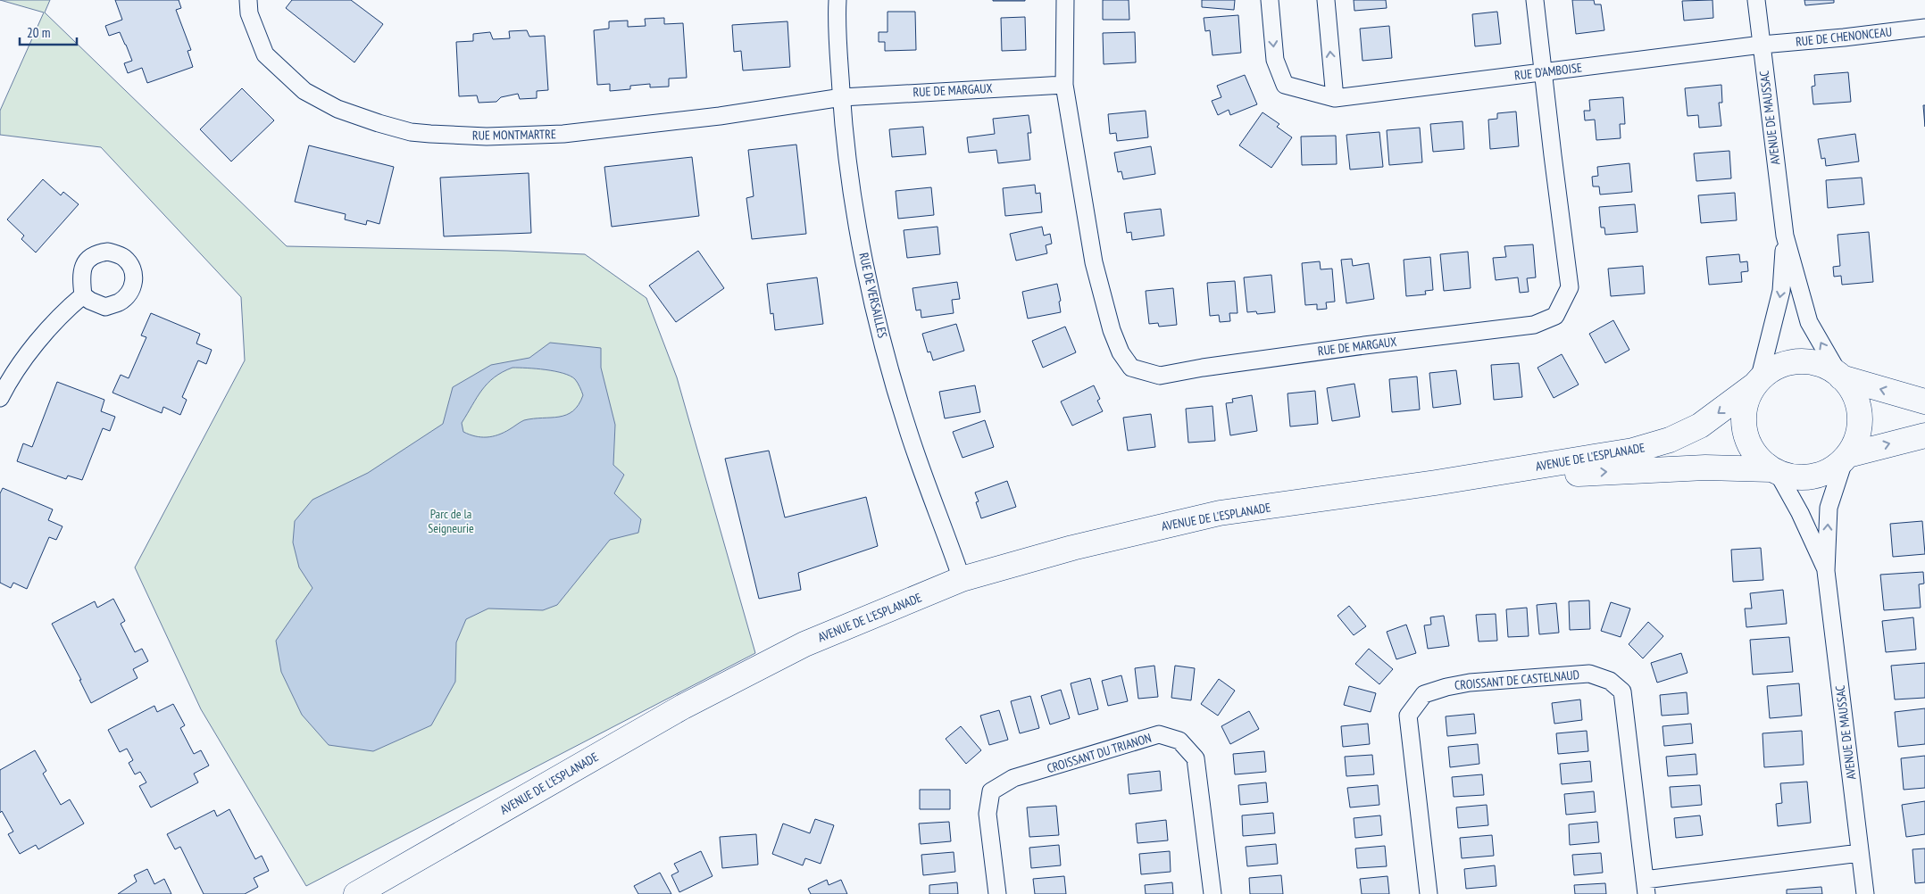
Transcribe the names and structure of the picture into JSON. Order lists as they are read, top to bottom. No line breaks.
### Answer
{"streets":{"street":["RUE DE CHENONCEAU","RUE D'AMBOISE","RUE DE MARGAUX","AVENUE DE MAUSSAC","RUE MONTMARTRE","RUE DE VERSAILLES","AVENUE DE L'ESPLANADE","CROISSANT DE CASTELNAUD","CROISSANT DU TRIANON"]},"crossings":[["RUE DE CHENONCEAU","RUE D'AMBOISE"],["RUE DE CHENONCEAU","AVENUE DE MAUSSAC"],["RUE D'AMBOISE","RUE DE MARGAUX"],["RUE D'AMBOISE","AVENUE DE MAUSSAC"],["RUE DE MARGAUX","RUE MONTMARTRE"],["RUE DE MARGAUX","RUE DE VERSAILLES"],["AVENUE DE MAUSSAC","AVENUE DE L'ESPLANADE"],["AVENUE DE MAUSSAC","CROISSANT DE CASTELNAUD"],["RUE MONTMARTRE","RUE DE VERSAILLES"],["RUE DE VERSAILLES","AVENUE DE L'ESPLANADE"]],"parks":["Parc de la Seigneurie"],"scale_bar":"20 m"}
